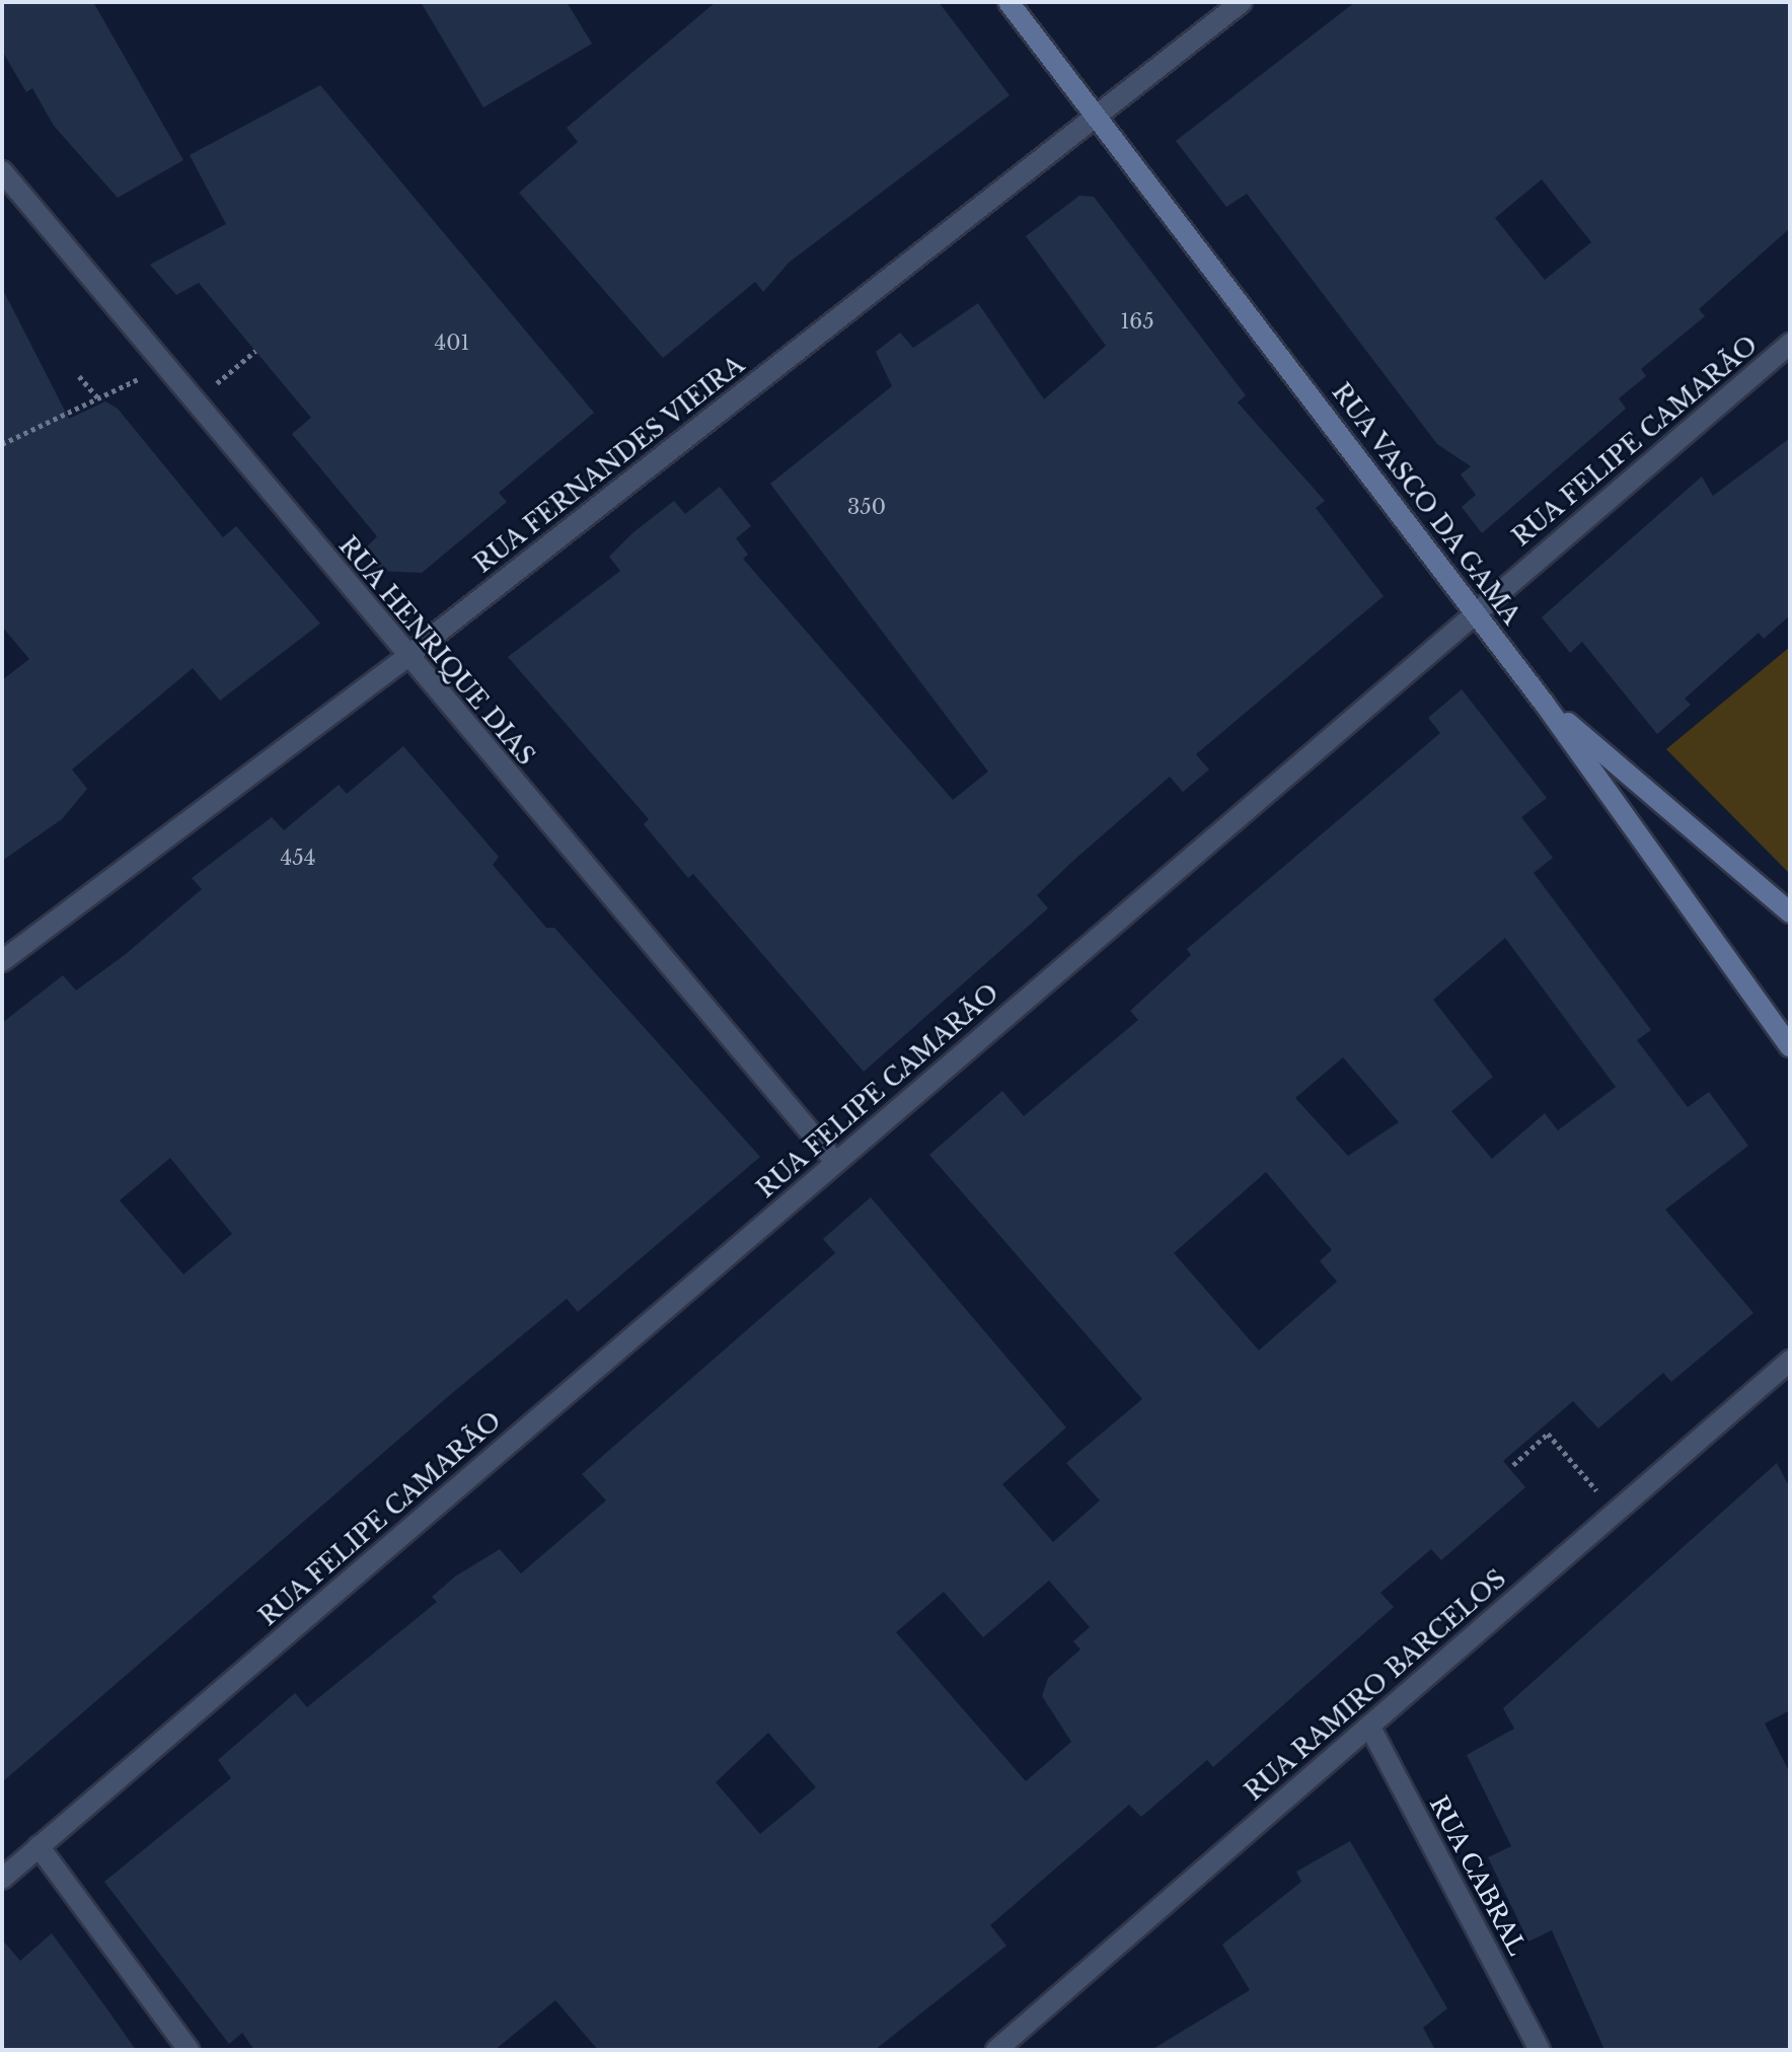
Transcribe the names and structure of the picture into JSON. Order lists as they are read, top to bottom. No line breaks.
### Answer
{"streets":{"main road":["RUA VASCO DA GAMA"],"street":["RUA FELIPE CAMARÃO","RUA FERNANDES VIEIRA","RUA HENRIQUE DIAS","RUA RAMIRO BARCELOS","RUA CABRAL"]},"crossings":[["RUA FELIPE CAMARÃO","RUA VASCO DA GAMA"],["RUA FELIPE CAMARÃO","RUA HENRIQUE DIAS"],["RUA FERNANDES VIEIRA","RUA VASCO DA GAMA"],["RUA FERNANDES VIEIRA","RUA HENRIQUE DIAS"],["RUA RAMIRO BARCELOS","RUA CABRAL"]],"house_numbers":["165","401","350","454"]}
